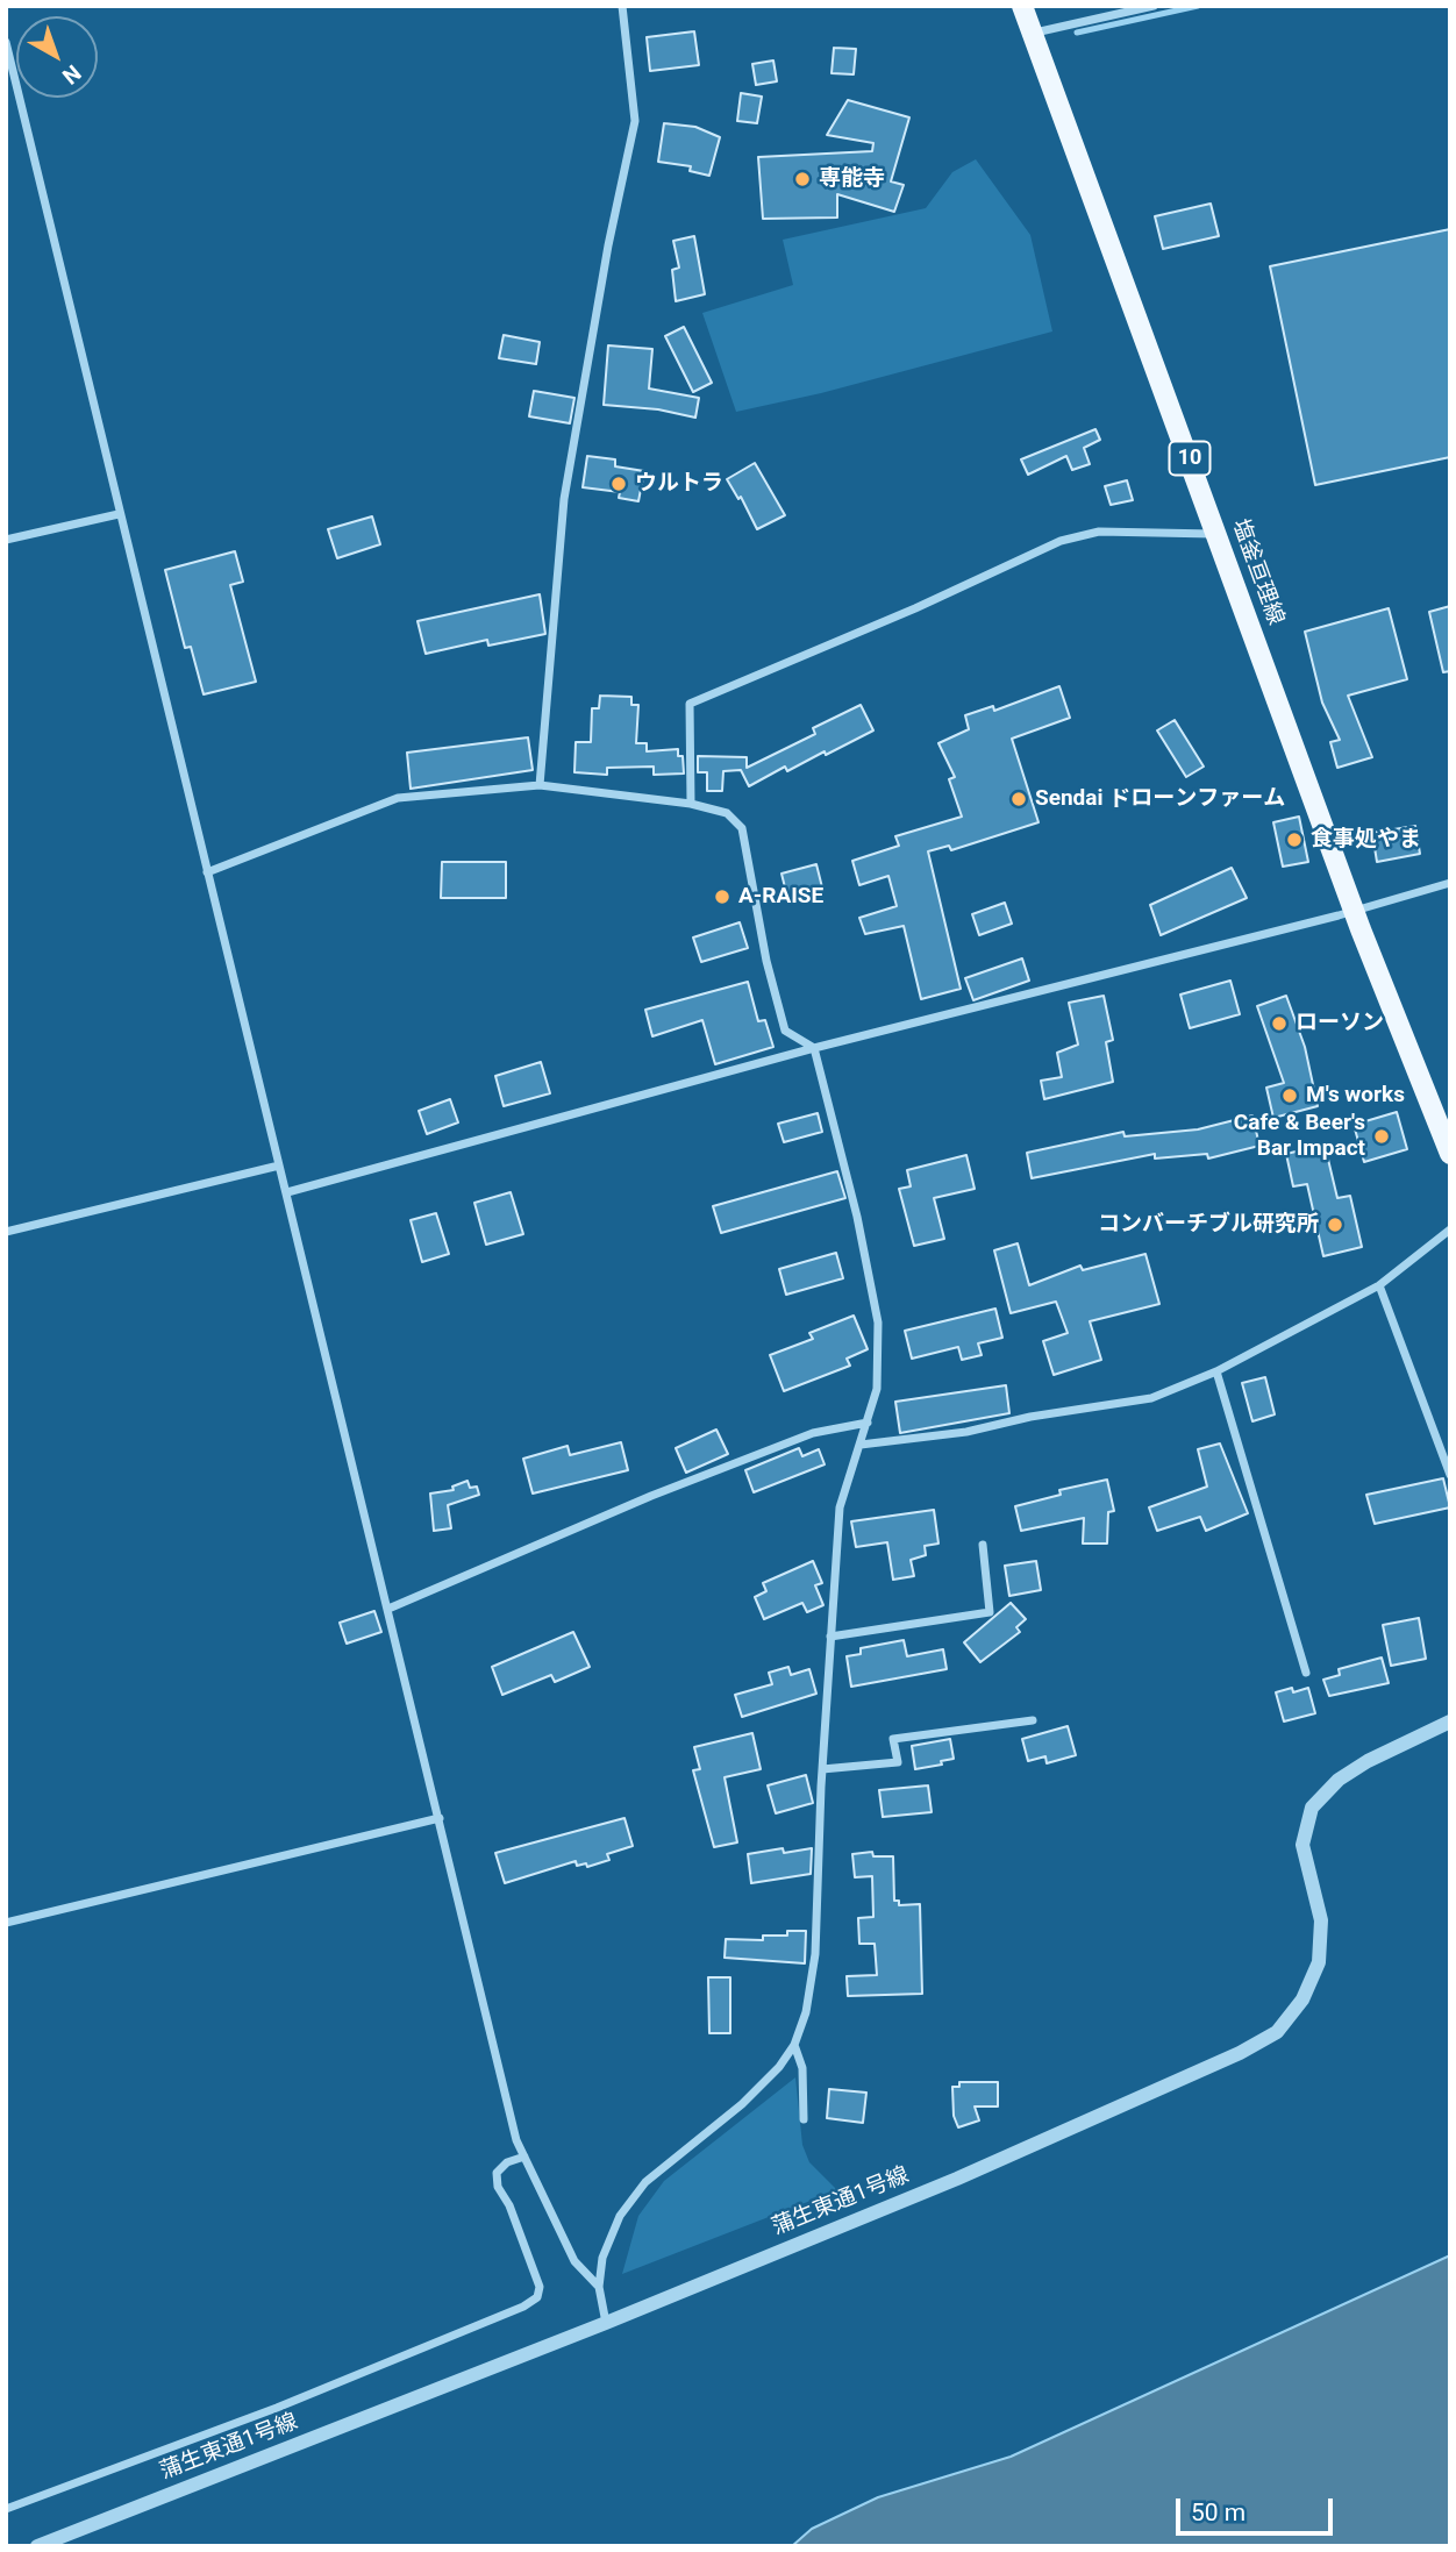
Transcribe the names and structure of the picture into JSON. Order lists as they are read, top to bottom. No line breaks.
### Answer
{"streets":{"main road":["10","塩釜亘理線"],"street":["蒲生東通1号線"]},"places":["専能寺","ウルトラ","Sendai ドローンファーム","食事処やま","A-RAISE","ローソン","M's works","Cafe & Beer's Bar Impact","コンバーチブル研究所"],"scale_bar":"50 m","north":"bottom right"}
